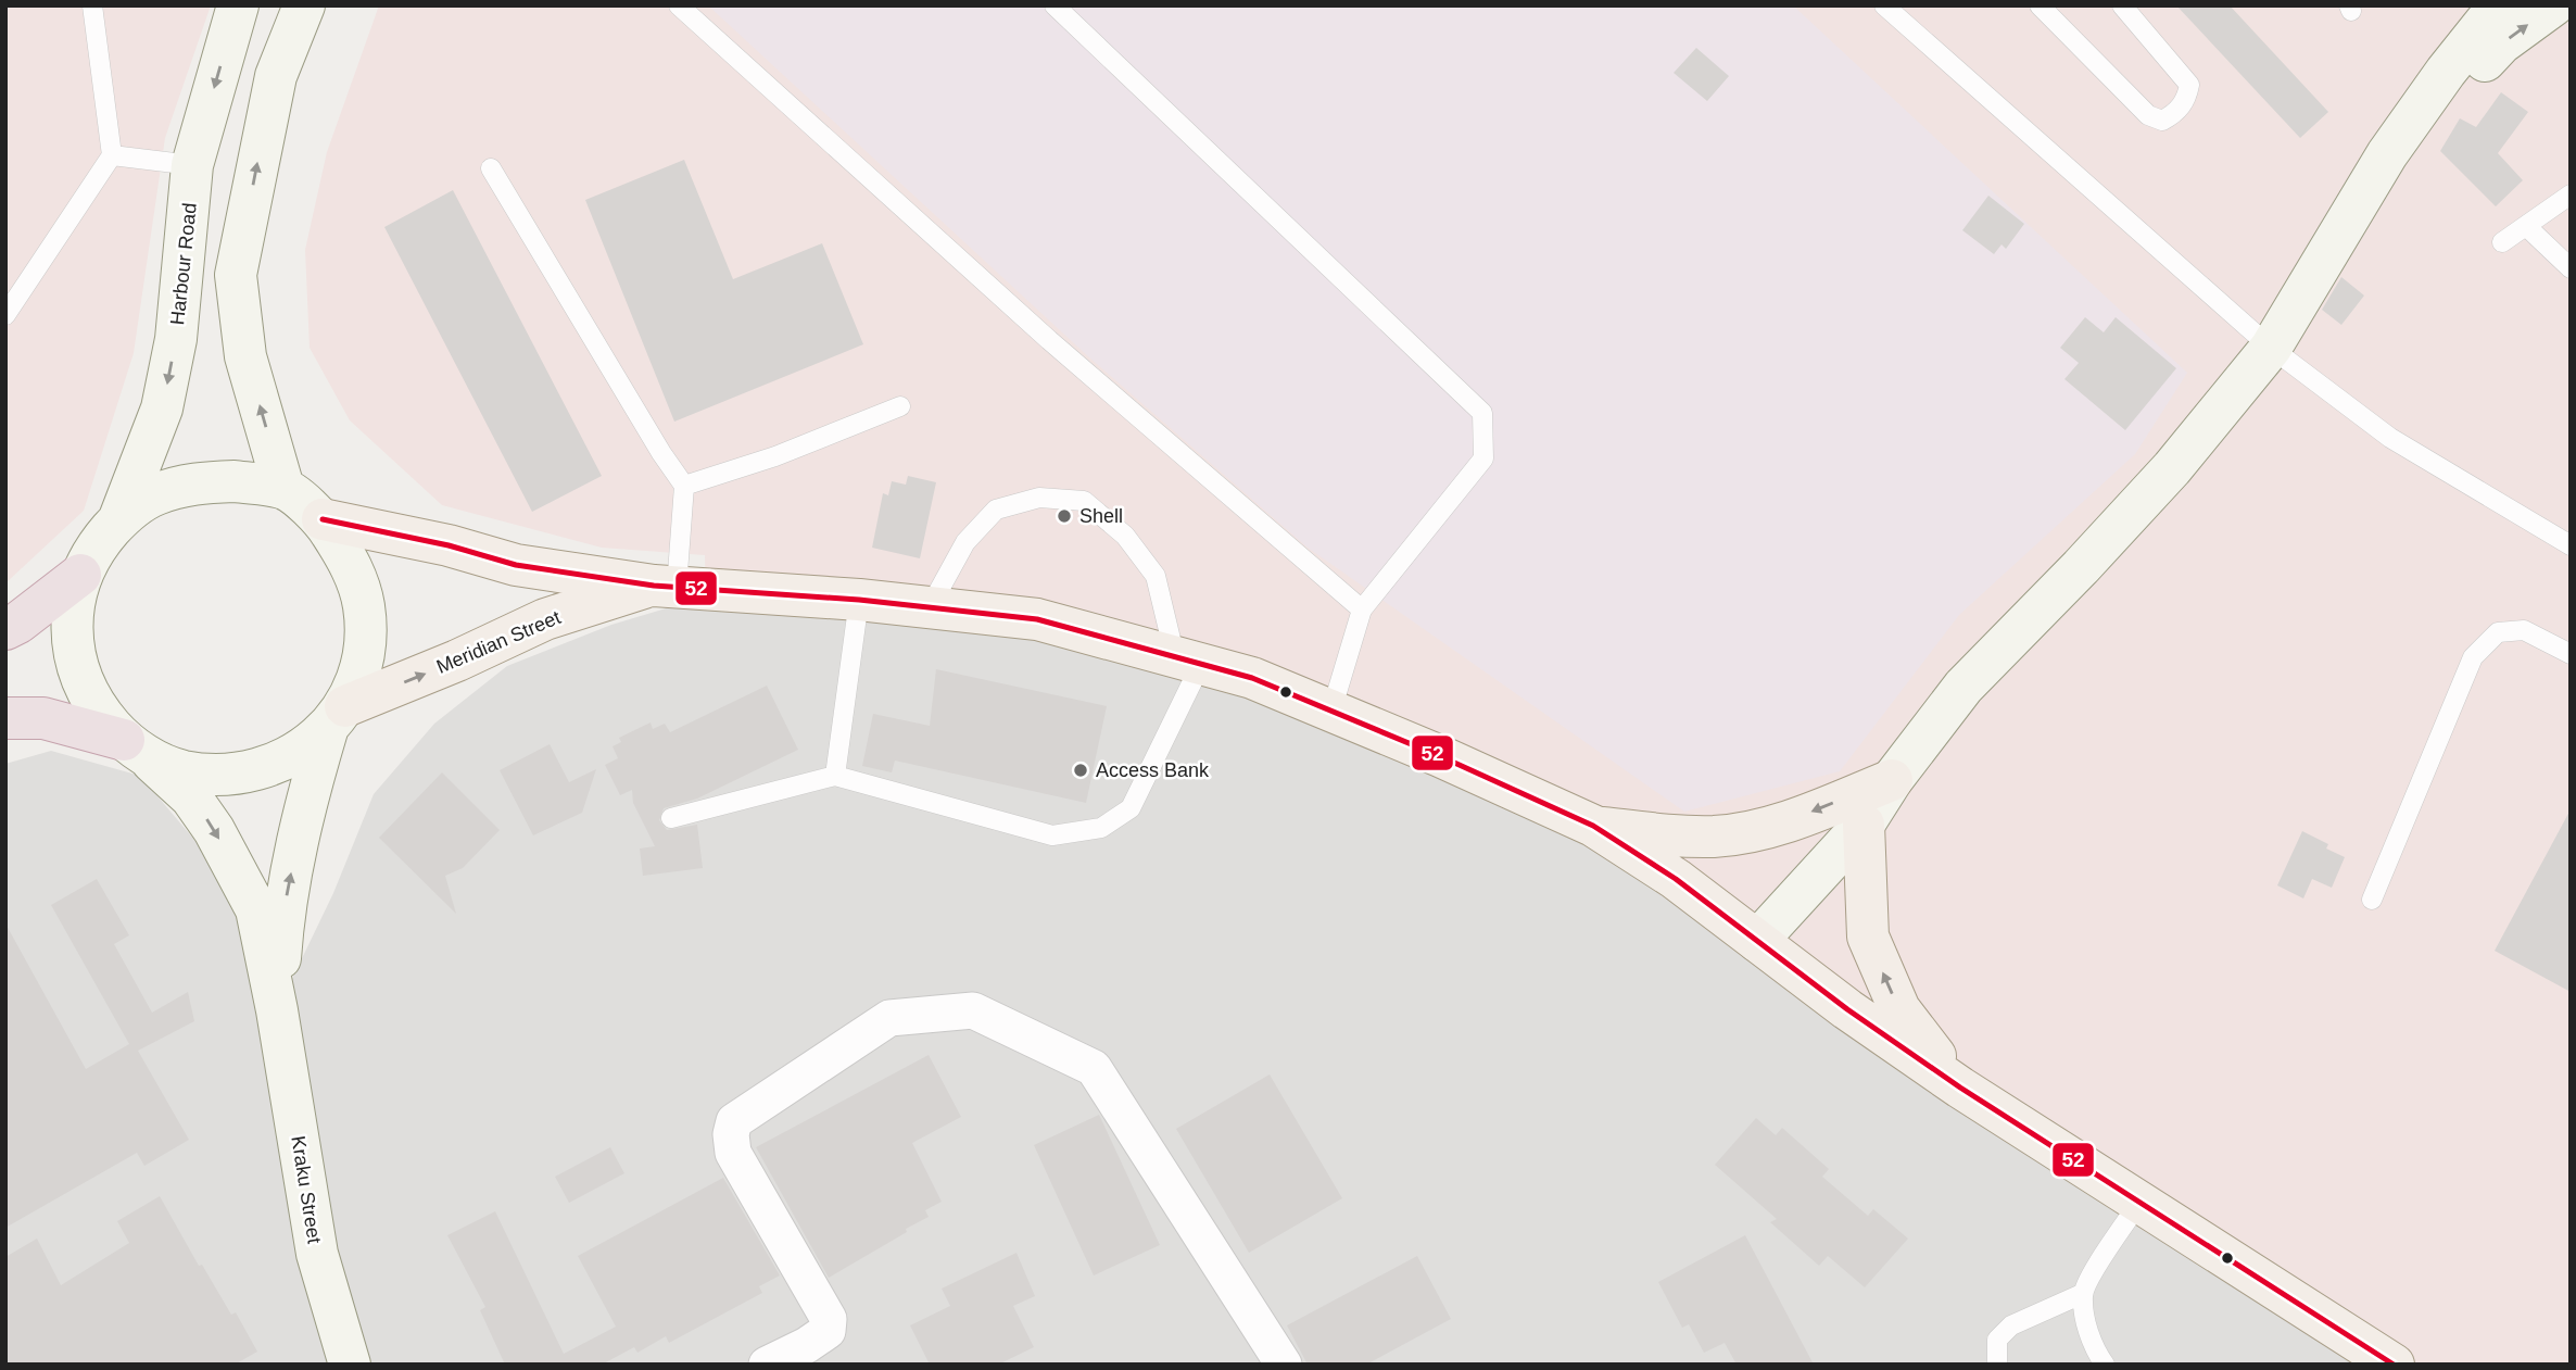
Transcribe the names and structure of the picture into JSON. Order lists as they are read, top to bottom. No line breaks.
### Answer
{"streets":{"main road":["Harbour Road","Meridian Street","Kraku Street"]},"crossings":[["Harbour Road","Kraku Street"],["Meridian Street","Kraku Street"]],"places":["Shell","Access Bank"],"lines":["transit line 52"]}
